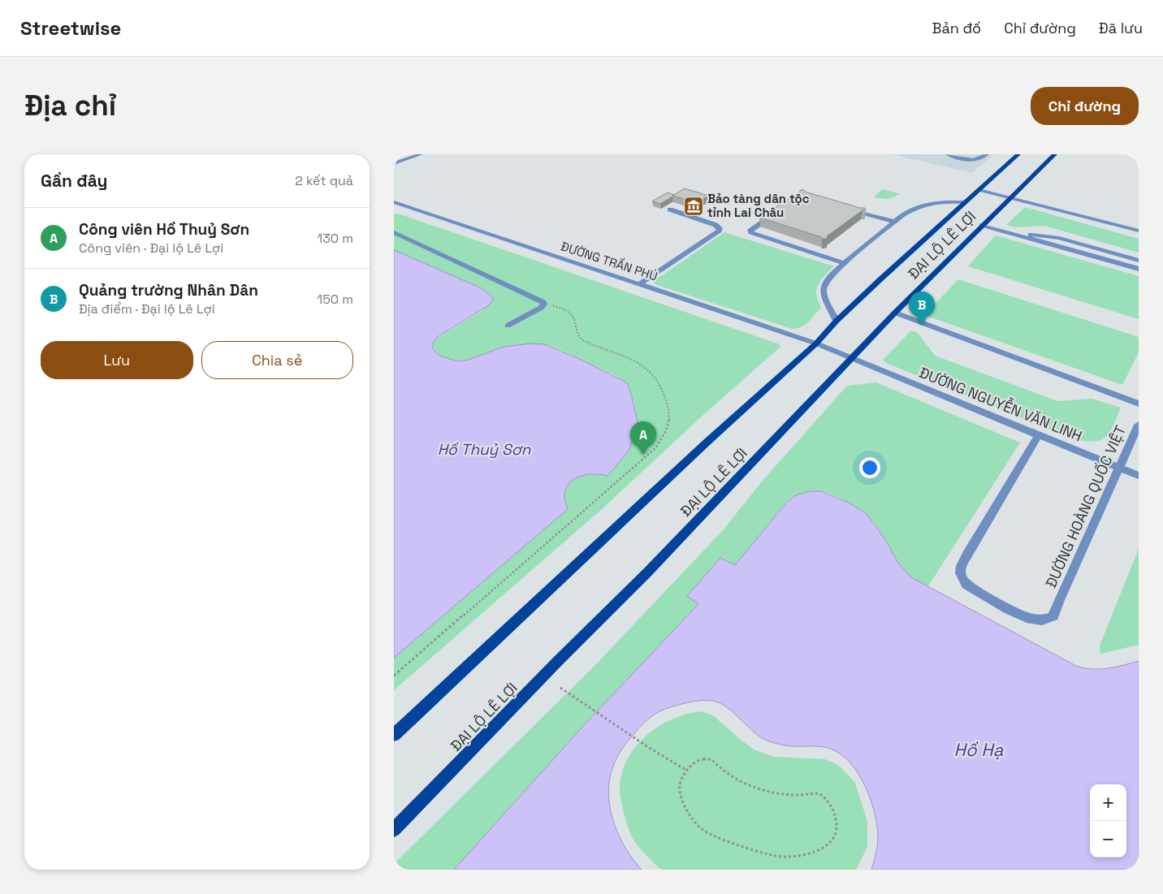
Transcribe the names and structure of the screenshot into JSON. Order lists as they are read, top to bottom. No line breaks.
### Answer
{"streets":{"main road":["ĐẠI LỘ LÊ LỢI"],"street":["ĐƯỜNG TRẦN PHÚ","ĐƯỜNG NGUYỄN VĂN LINH","ĐƯỜNG HOÀNG QUỐC VIỆT"]},"crossings":[["ĐẠI LỘ LÊ LỢI","ĐƯỜNG TRẦN PHÚ"],["ĐẠI LỘ LÊ LỢI","ĐƯỜNG NGUYỄN VĂN LINH"],["ĐƯỜNG TRẦN PHÚ","ĐƯỜNG NGUYỄN VĂN LINH"],["ĐƯỜNG NGUYỄN VĂN LINH","ĐƯỜNG HOÀNG QUỐC VIỆT"]],"water":["Hồ Thuỷ Sơn","Hồ Hạ"],"places":{"museum":["Bảo tàng dân tộc tỉnh Lai Châu"]},"page":{"header":"Streetwise","nav":["Bản đồ","Chỉ đường","Đã lưu"],"buttons":["Chỉ đường",["Lưu","Chia sẻ"]],"title":"Địa chỉ","heading":["Gần đây","2 kết quả"],"list":[{"mark":"A","name":"Công viên Hồ Thuỷ Sơn","note":"Công viên · Đại lộ Lê Lợi","value":"130 m"},{"mark":"B","name":"Quảng trường Nhân Dân","note":"Địa điểm · Đại lộ Lê Lợi","value":"150 m"}],"pins":["B","A"],"map_buttons":["+","−"]}}
